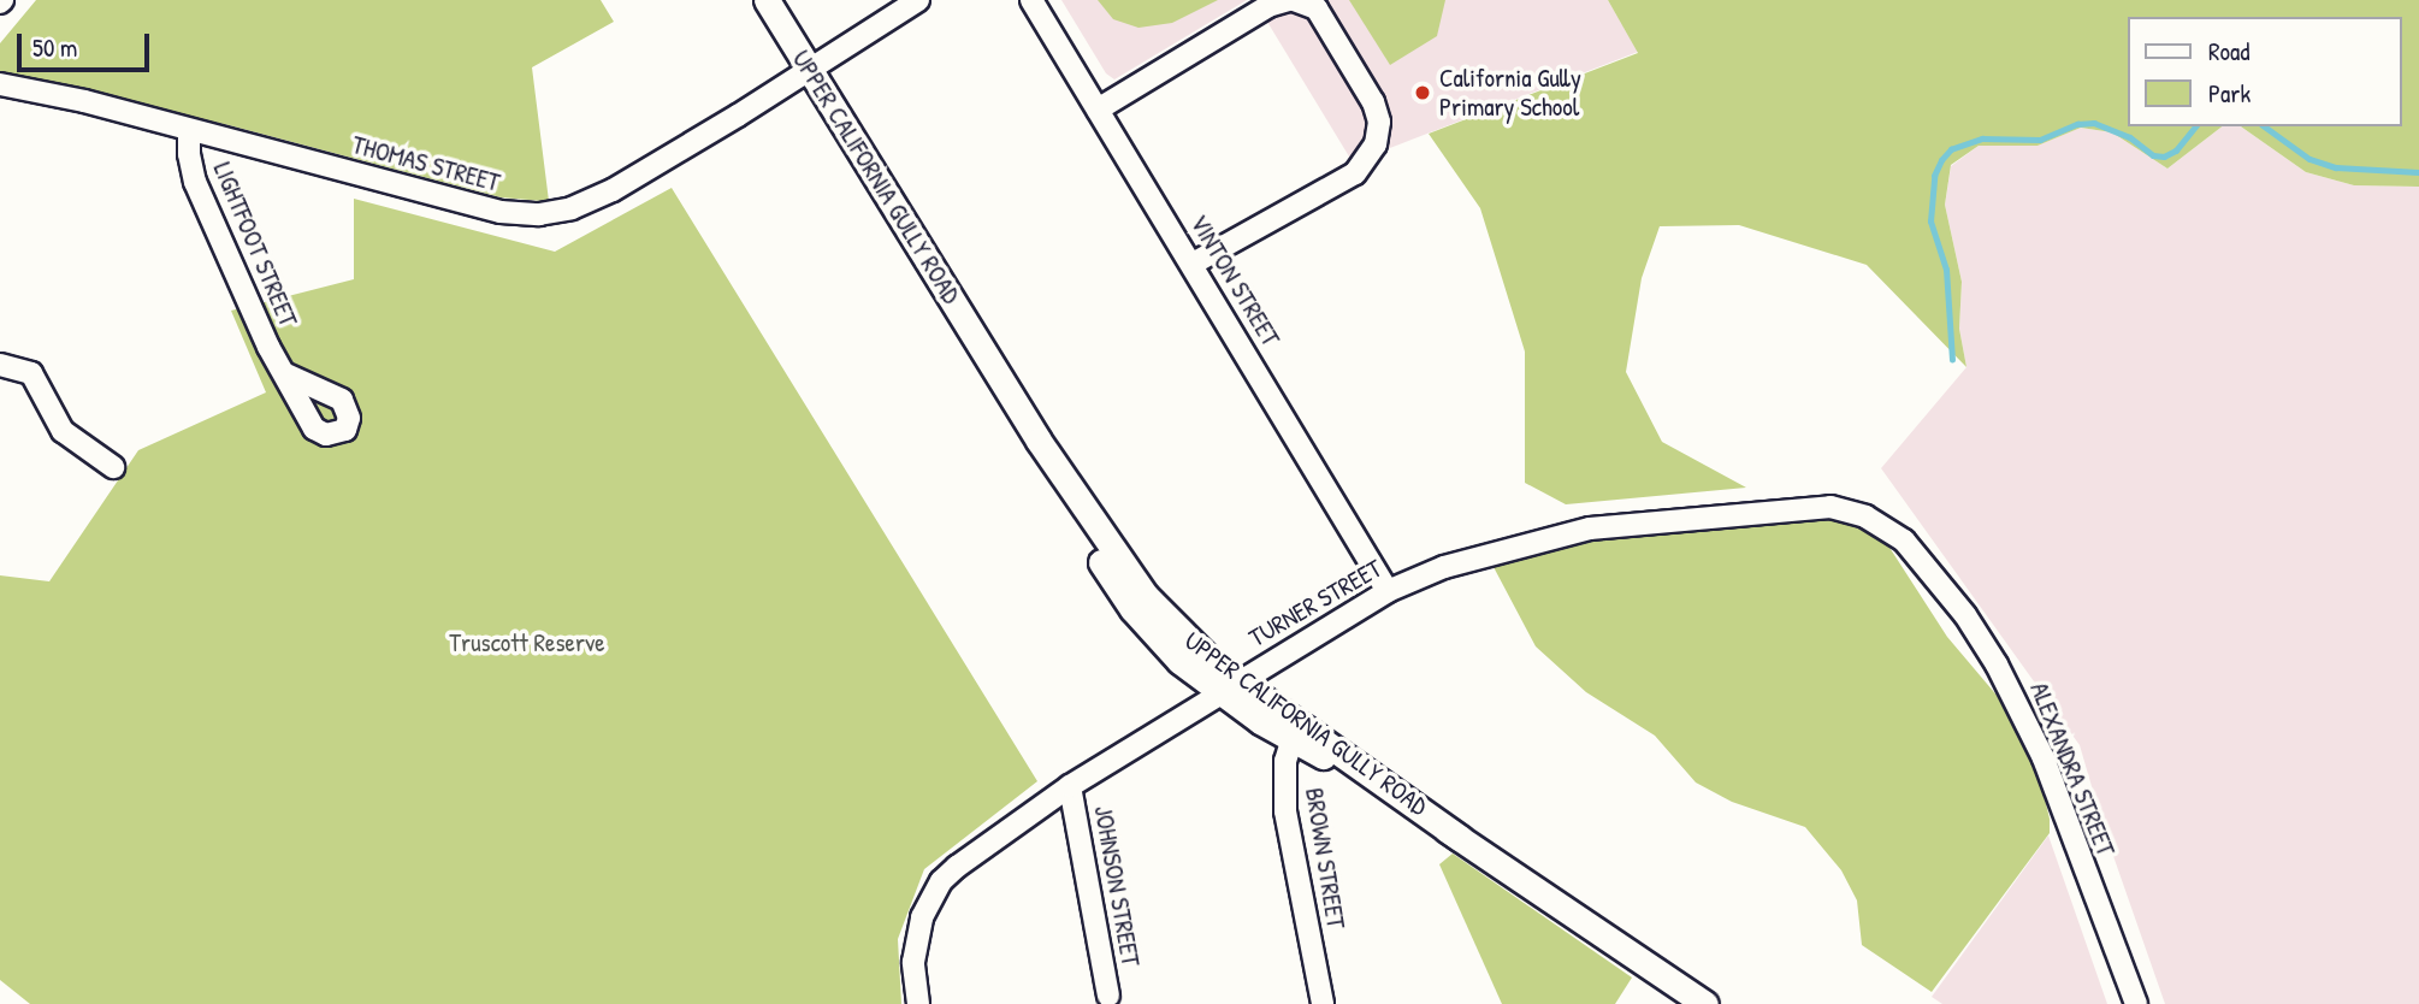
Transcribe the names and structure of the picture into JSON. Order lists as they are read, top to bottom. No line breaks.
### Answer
{"streets":{"street":["THOMAS STREET","UPPER CALIFORNIA GULLY ROAD","LIGHTFOOT STREET","VINTON STREET","TURNER STREET","ALEXANDRA STREET","BROWN STREET","JOHNSON STREET"]},"crossings":[["THOMAS STREET","UPPER CALIFORNIA GULLY ROAD"],["THOMAS STREET","LIGHTFOOT STREET"],["UPPER CALIFORNIA GULLY ROAD","TURNER STREET"],["UPPER CALIFORNIA GULLY ROAD","BROWN STREET"],["VINTON STREET","TURNER STREET"],["TURNER STREET","ALEXANDRA STREET"],["TURNER STREET","JOHNSON STREET"]],"parks":["Truscott Reserve"],"places":["California Gully Primary School"],"legend":["Road","Park"],"scale_bar":"50 m"}
